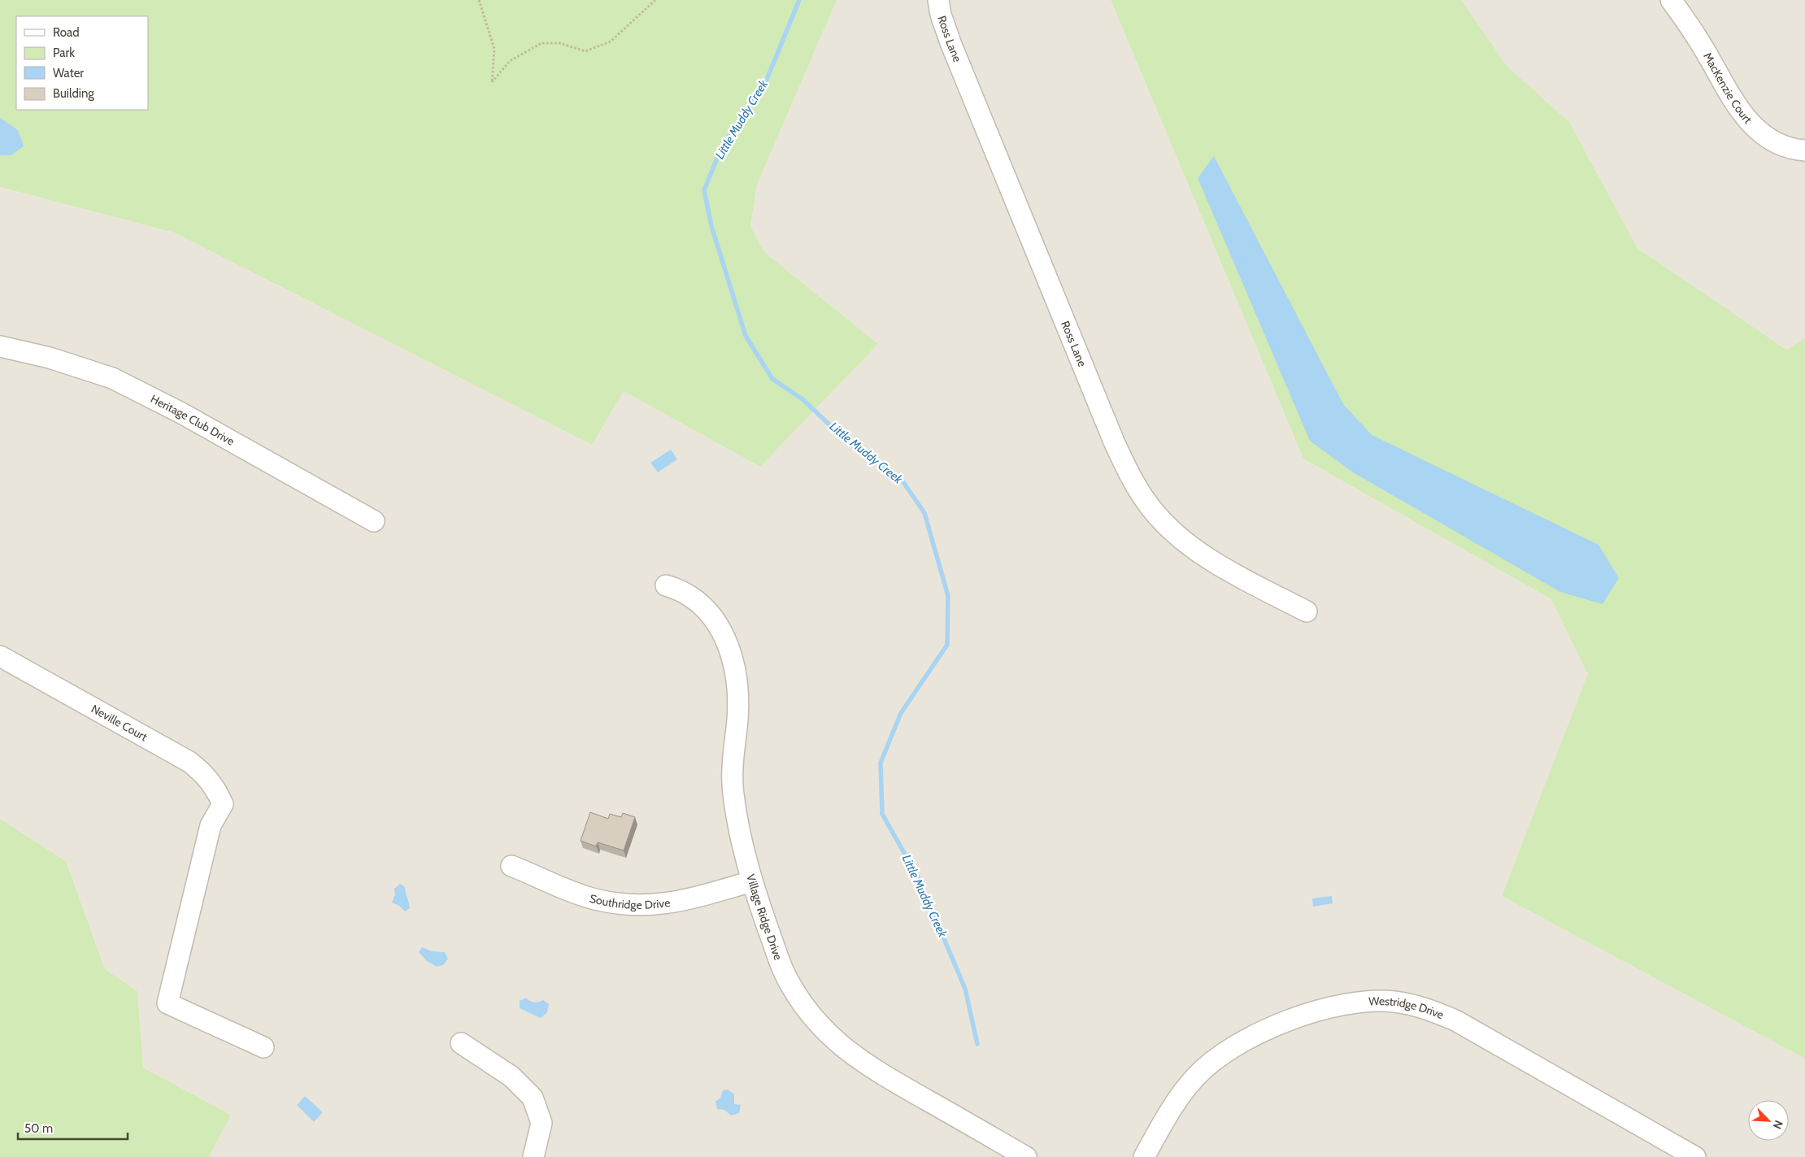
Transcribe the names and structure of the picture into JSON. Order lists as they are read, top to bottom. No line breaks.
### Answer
{"streets":{"street":["Ross Lane","MacKenzie Court","Heritage Club Drive","Neville Court","Southridge Drive","Village Ridge Drive","Westridge Drive"]},"crossings":[["Southridge Drive","Village Ridge Drive"]],"water":["Little Muddy Creek"],"legend":["Road","Park","Water","Building"],"scale_bar":"50 m","north":"bottom right"}
